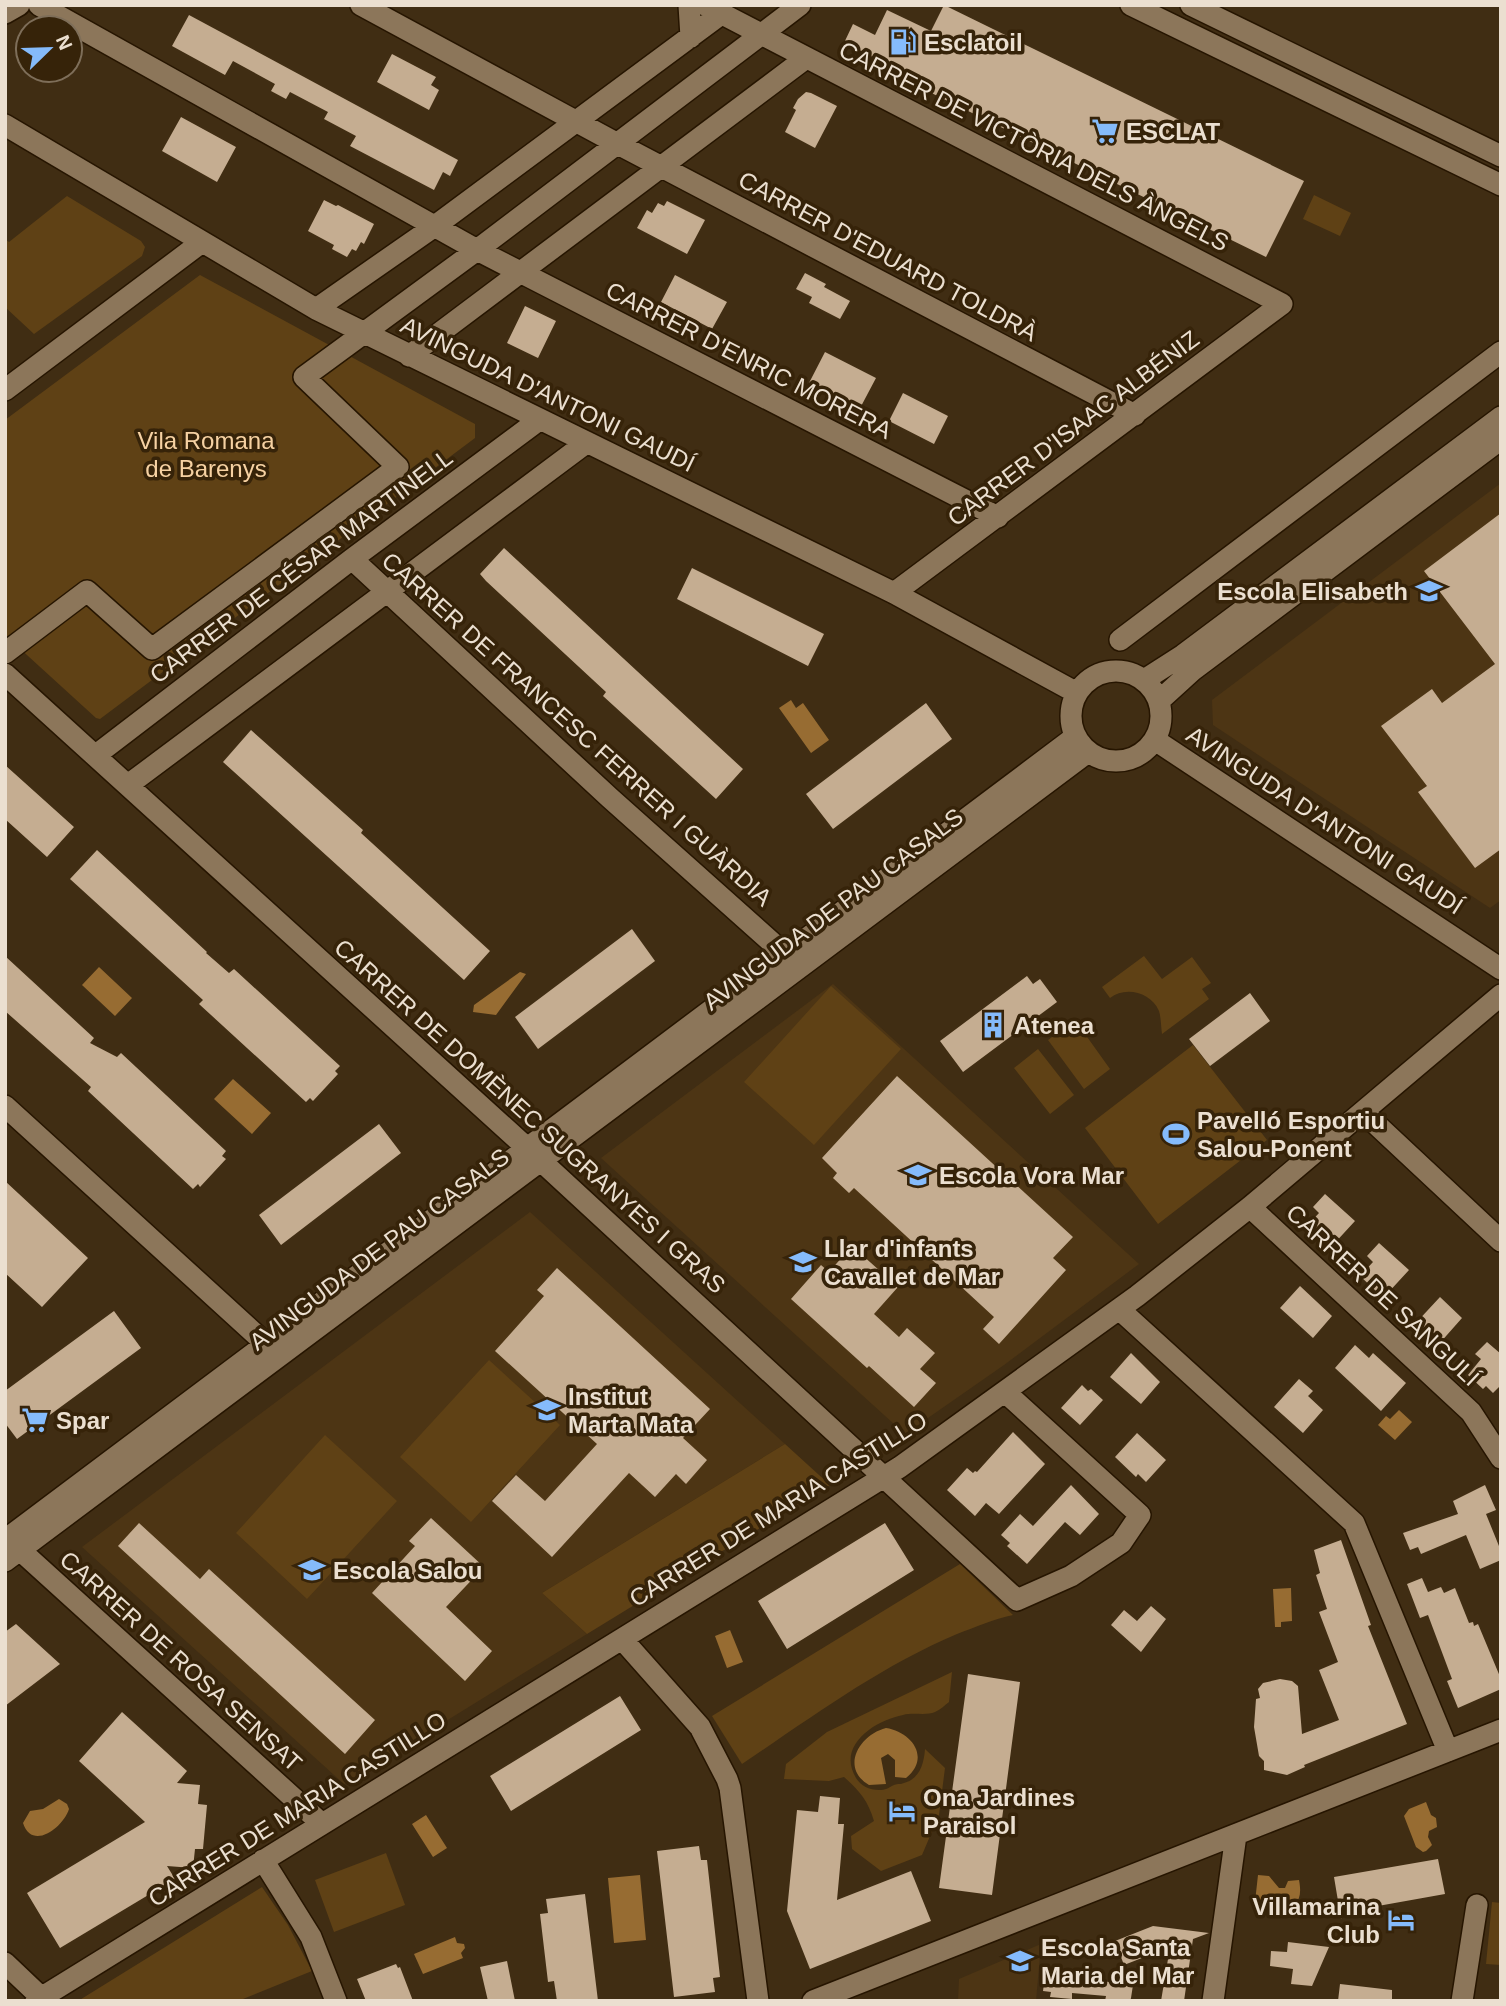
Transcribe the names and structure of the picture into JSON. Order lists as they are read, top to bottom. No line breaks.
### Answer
{"streets":{"street":["CARRER DE VICTÒRIA DELS ÀNGELS","CARRER D'EDUARD TOLDRÀ","CARRER D'ENRIC MORERA","AVINGUDA D'ANTONI GAUDÍ","CARRER D'ISAAC ALBÉNIZ","CARRER DE CÉSAR MARTINELL","CARRER DE FRANCESC FERRER I GUÀRDIA","AVINGUDA DE PAU CASALS","CARRER DE DOMÈNEC SUGRANYES I GRAS","CARRER DE SANGULÍ","CARRER DE MARIA CASTILLO","CARRER DE ROSA SENSAT"]},"crossings":[["CARRER DE VICTÒRIA DELS ÀNGELS","CARRER D'ISAAC ALBÉNIZ"],["CARRER D'EDUARD TOLDRÀ","CARRER D'ISAAC ALBÉNIZ"],["CARRER D'ENRIC MORERA","CARRER D'ISAAC ALBÉNIZ"],["AVINGUDA D'ANTONI GAUDÍ","CARRER D'ISAAC ALBÉNIZ"],["AVINGUDA D'ANTONI GAUDÍ","CARRER DE CÉSAR MARTINELL"],["AVINGUDA D'ANTONI GAUDÍ","AVINGUDA DE PAU CASALS"],["CARRER DE CÉSAR MARTINELL","CARRER DE FRANCESC FERRER I GUÀRDIA"],["CARRER DE CÉSAR MARTINELL","CARRER DE DOMÈNEC SUGRANYES I GRAS"],["CARRER DE FRANCESC FERRER I GUÀRDIA","AVINGUDA DE PAU CASALS"],["AVINGUDA DE PAU CASALS","CARRER DE DOMÈNEC SUGRANYES I GRAS"],["AVINGUDA DE PAU CASALS","CARRER DE ROSA SENSAT"],["CARRER DE DOMÈNEC SUGRANYES I GRAS","CARRER DE MARIA CASTILLO"],["CARRER DE SANGULÍ","CARRER DE MARIA CASTILLO"],["CARRER DE MARIA CASTILLO","CARRER DE ROSA SENSAT"]],"parks":["Vila Romana de Barenys"],"places":{"fuel station":["Esclatoil"],"supermarket":["ESCLAT","Spar"],"school or university":["Escola Elisabeth","Escola Vora Mar","Llar d'infants Cavallet de Mar","Institut Marta Mata","Escola Salou","Escola Santa Maria del Mar"],"building":["Atenea"],"sports":["Pavelló Esportiu Salou-Ponent"],"hotel":["Ona Jardines Paraisol","Villamarina Club"]},"north":"top right"}
